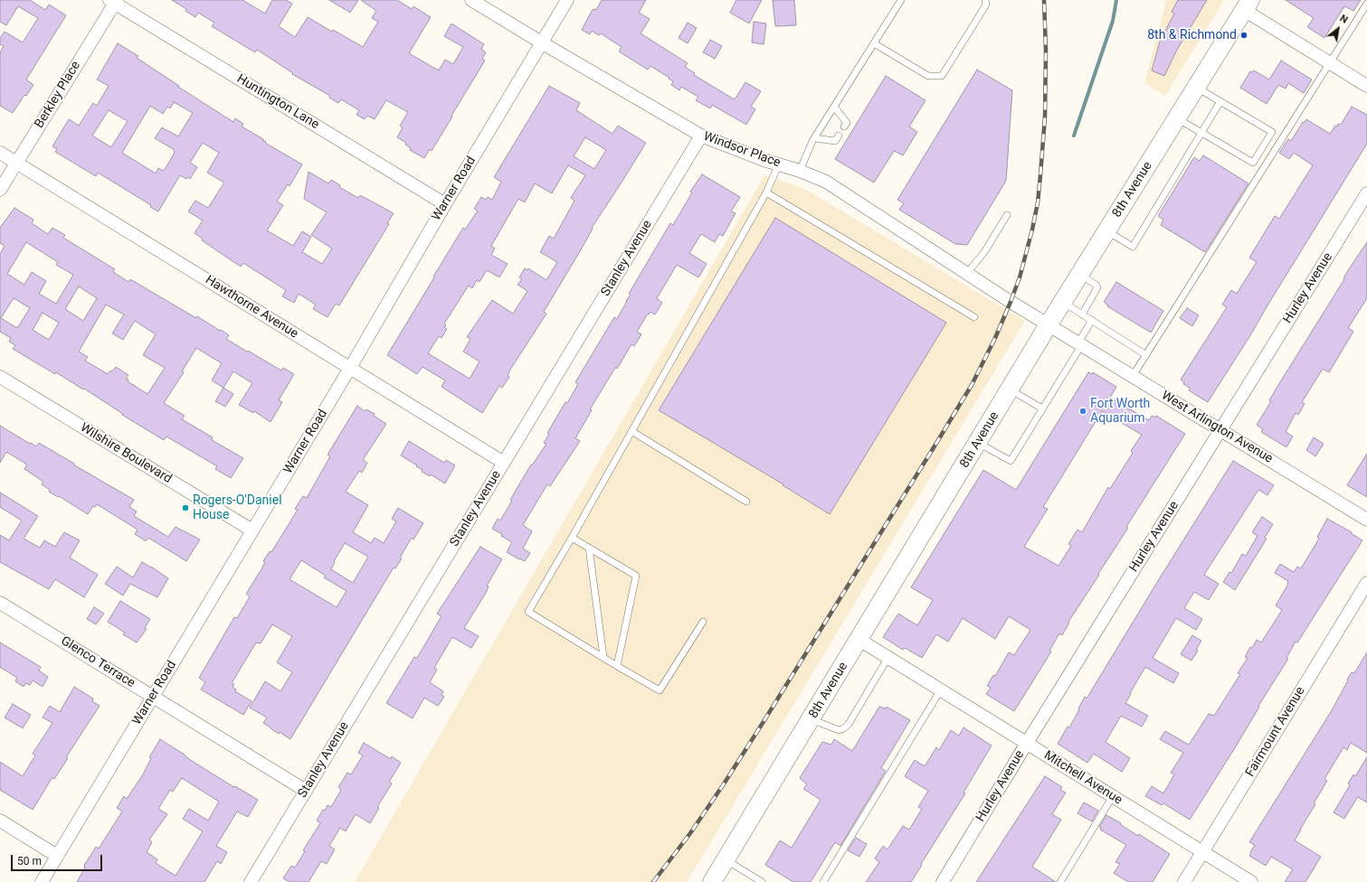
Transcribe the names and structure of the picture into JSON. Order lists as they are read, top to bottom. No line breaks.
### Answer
{"streets":{"main road":["8th Avenue"],"street":["Berkley Place","Huntington Lane","Windsor Place","Warner Road","Stanley Avenue","Hurley Avenue","Hawthorne Avenue","West Arlington Avenue","Wilshire Boulevard","Glenco Terrace","Fairmount Avenue","Mitchell Avenue"]},"crossings":[["Berkley Place","Huntington Lane"],["Berkley Place","Hawthorne Avenue"],["Huntington Lane","Warner Road"],["Windsor Place","Warner Road"],["Windsor Place","Stanley Avenue"],["Windsor Place","West Arlington Avenue"],["Warner Road","Hawthorne Avenue"],["Warner Road","Wilshire Boulevard"],["Warner Road","Glenco Terrace"],["8th Avenue","West Arlington Avenue"],["8th Avenue","Mitchell Avenue"],["Stanley Avenue","Hawthorne Avenue"],["Stanley Avenue","Glenco Terrace"],["Hurley Avenue","West Arlington Avenue"],["Hurley Avenue","Mitchell Avenue"],["Fairmount Avenue","Mitchell Avenue"]],"places":["8th & Richmond","Fort Worth Aquarium","Rogers-O'Daniel House"],"scale_bar":"50 m","north":"top right"}
